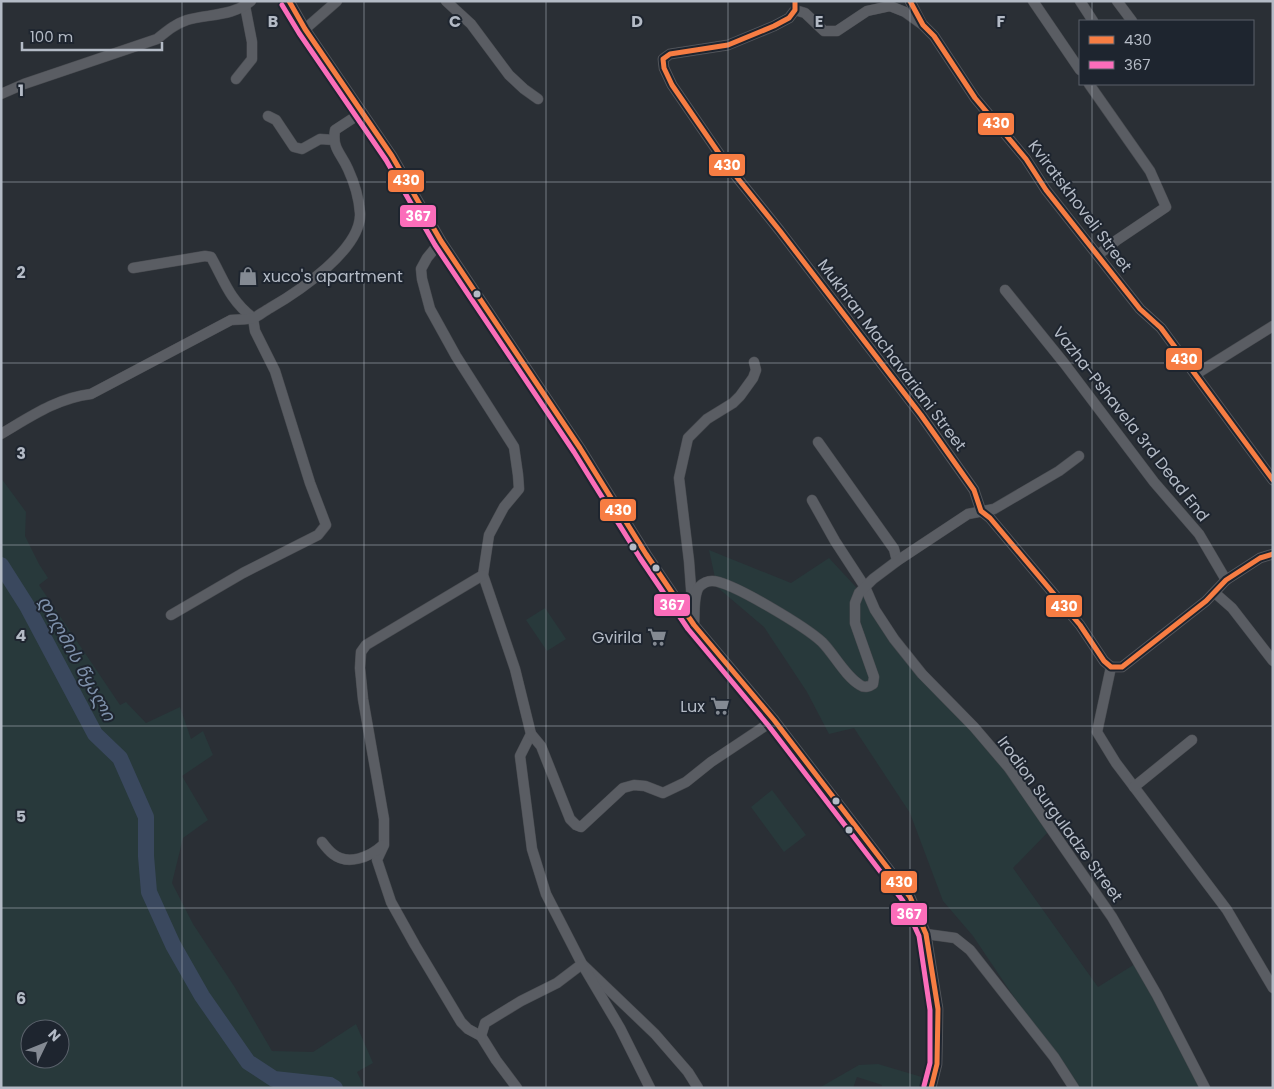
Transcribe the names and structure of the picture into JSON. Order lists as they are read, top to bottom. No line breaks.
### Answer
{"streets":{"street":["Kviratskhoveli Street","Mukhran Machavariani Street","Vazha-Pshavela 3rd Dead End","Irodion Surguladze Street"]},"crossings":[["Kviratskhoveli Street","Mukhran Machavariani Street"]],"water":["დიღმის წყალი"],"places":{"shop":["xuco's apartment"],"supermarket":["Gvirila","Lux"]},"lines":["transit line 430","transit line 367"],"legend":["430","367"],"scale_bar":"100 m","north":"top right","grid":{"columns":["B","C","D","E","F"],"rows":["1","2","3","4","5","6"]}}
